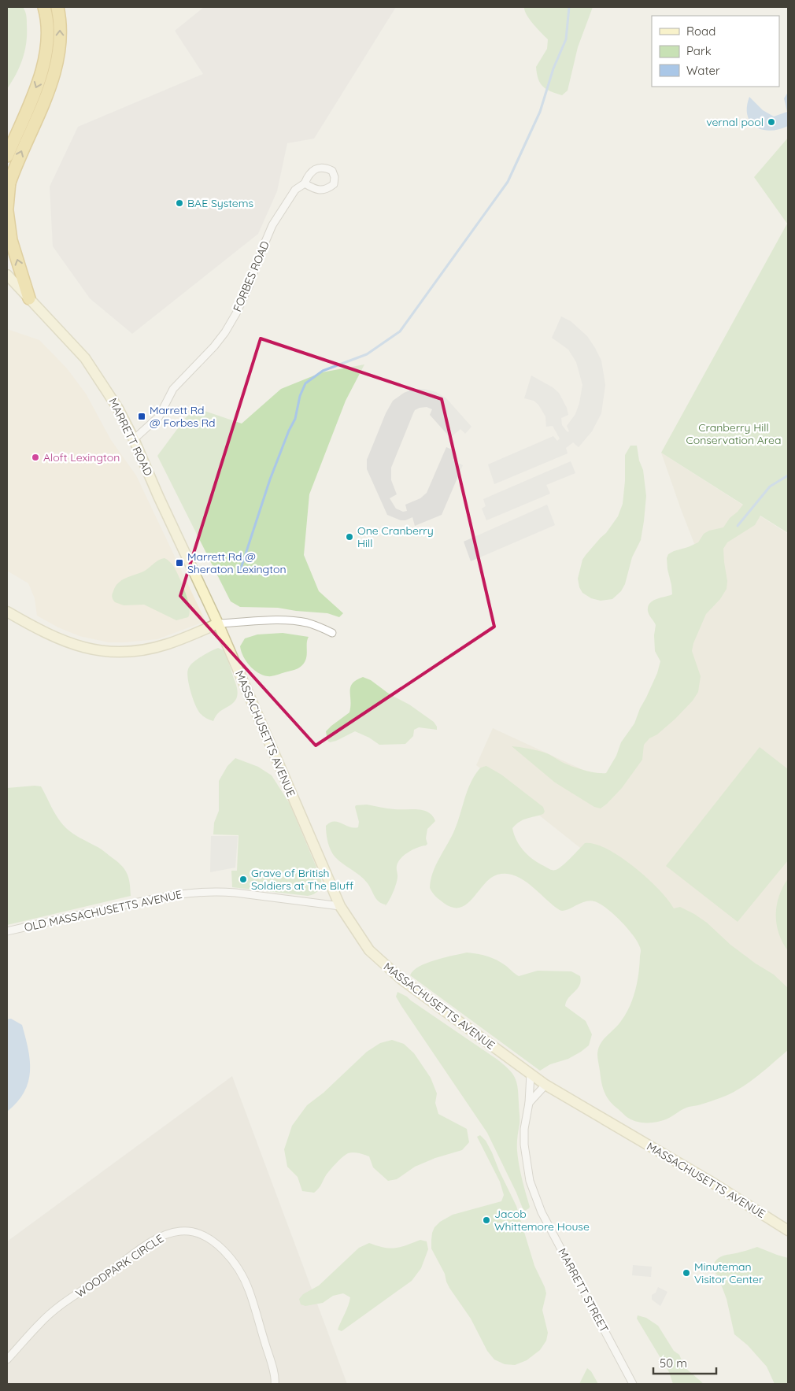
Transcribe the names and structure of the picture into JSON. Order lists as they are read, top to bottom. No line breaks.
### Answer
{"streets":{"main road":["MARRETT ROAD","MASSACHUSETTS AVENUE"],"street":["FORBES ROAD","OLD MASSACHUSETTS AVENUE","WOODPARK CIRCLE","MARRETT STREET"]},"crossings":[["FORBES ROAD","MARRETT ROAD"],["MARRETT ROAD","MASSACHUSETTS AVENUE"],["MASSACHUSETTS AVENUE","OLD MASSACHUSETTS AVENUE"],["MASSACHUSETTS AVENUE","MARRETT STREET"]],"parks":["Cranberry Hill Conservation Area"],"places":{"other":["vernal pool","BAE Systems","Aloft Lexington","One Cranberry Hill","Grave of British Soldiers at The Bluff","Jacob Whittemore House","Minuteman Visitor Center"],"transit":["Marrett Rd @ Forbes Rd","Marrett Rd @ Sheraton Lexington"]},"legend":["Road","Park","Water"],"scale_bar":"50 m"}
